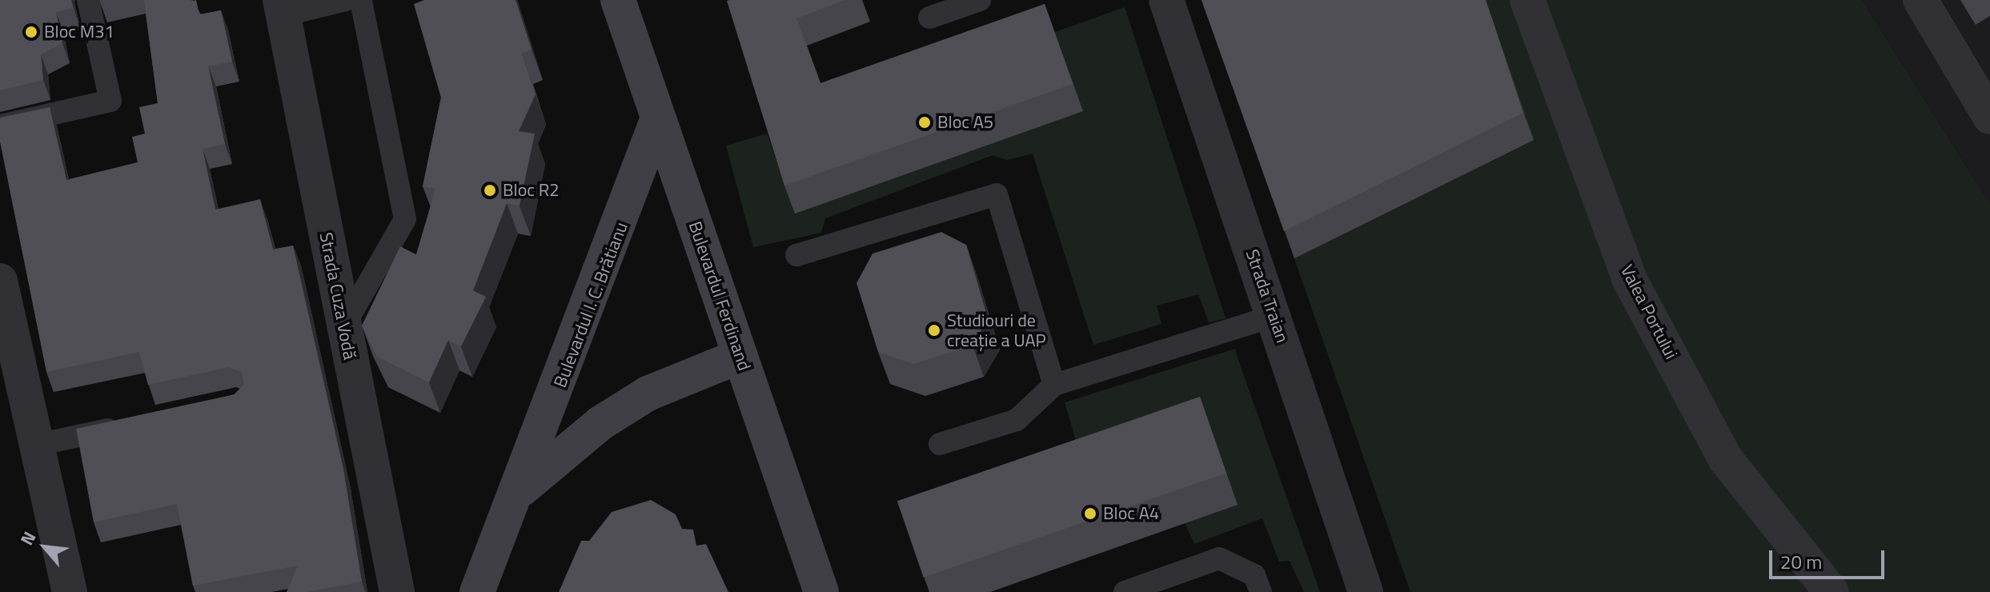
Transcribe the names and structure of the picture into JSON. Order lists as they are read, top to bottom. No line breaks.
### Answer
{"streets":{"main road":["Bulevardul Ferdinand","Bulevardul I. C. Brătianu"],"street":["Strada Cuza Vodă","Strada Traian","Valea Portului"]},"crossings":[["Bulevardul Ferdinand","Bulevardul I. C. Brătianu"]],"places":["Bloc M31","Bloc A5","Bloc R2","Studiouri de creație a UAP","Bloc A4"],"scale_bar":"20 m","north":"top left"}
